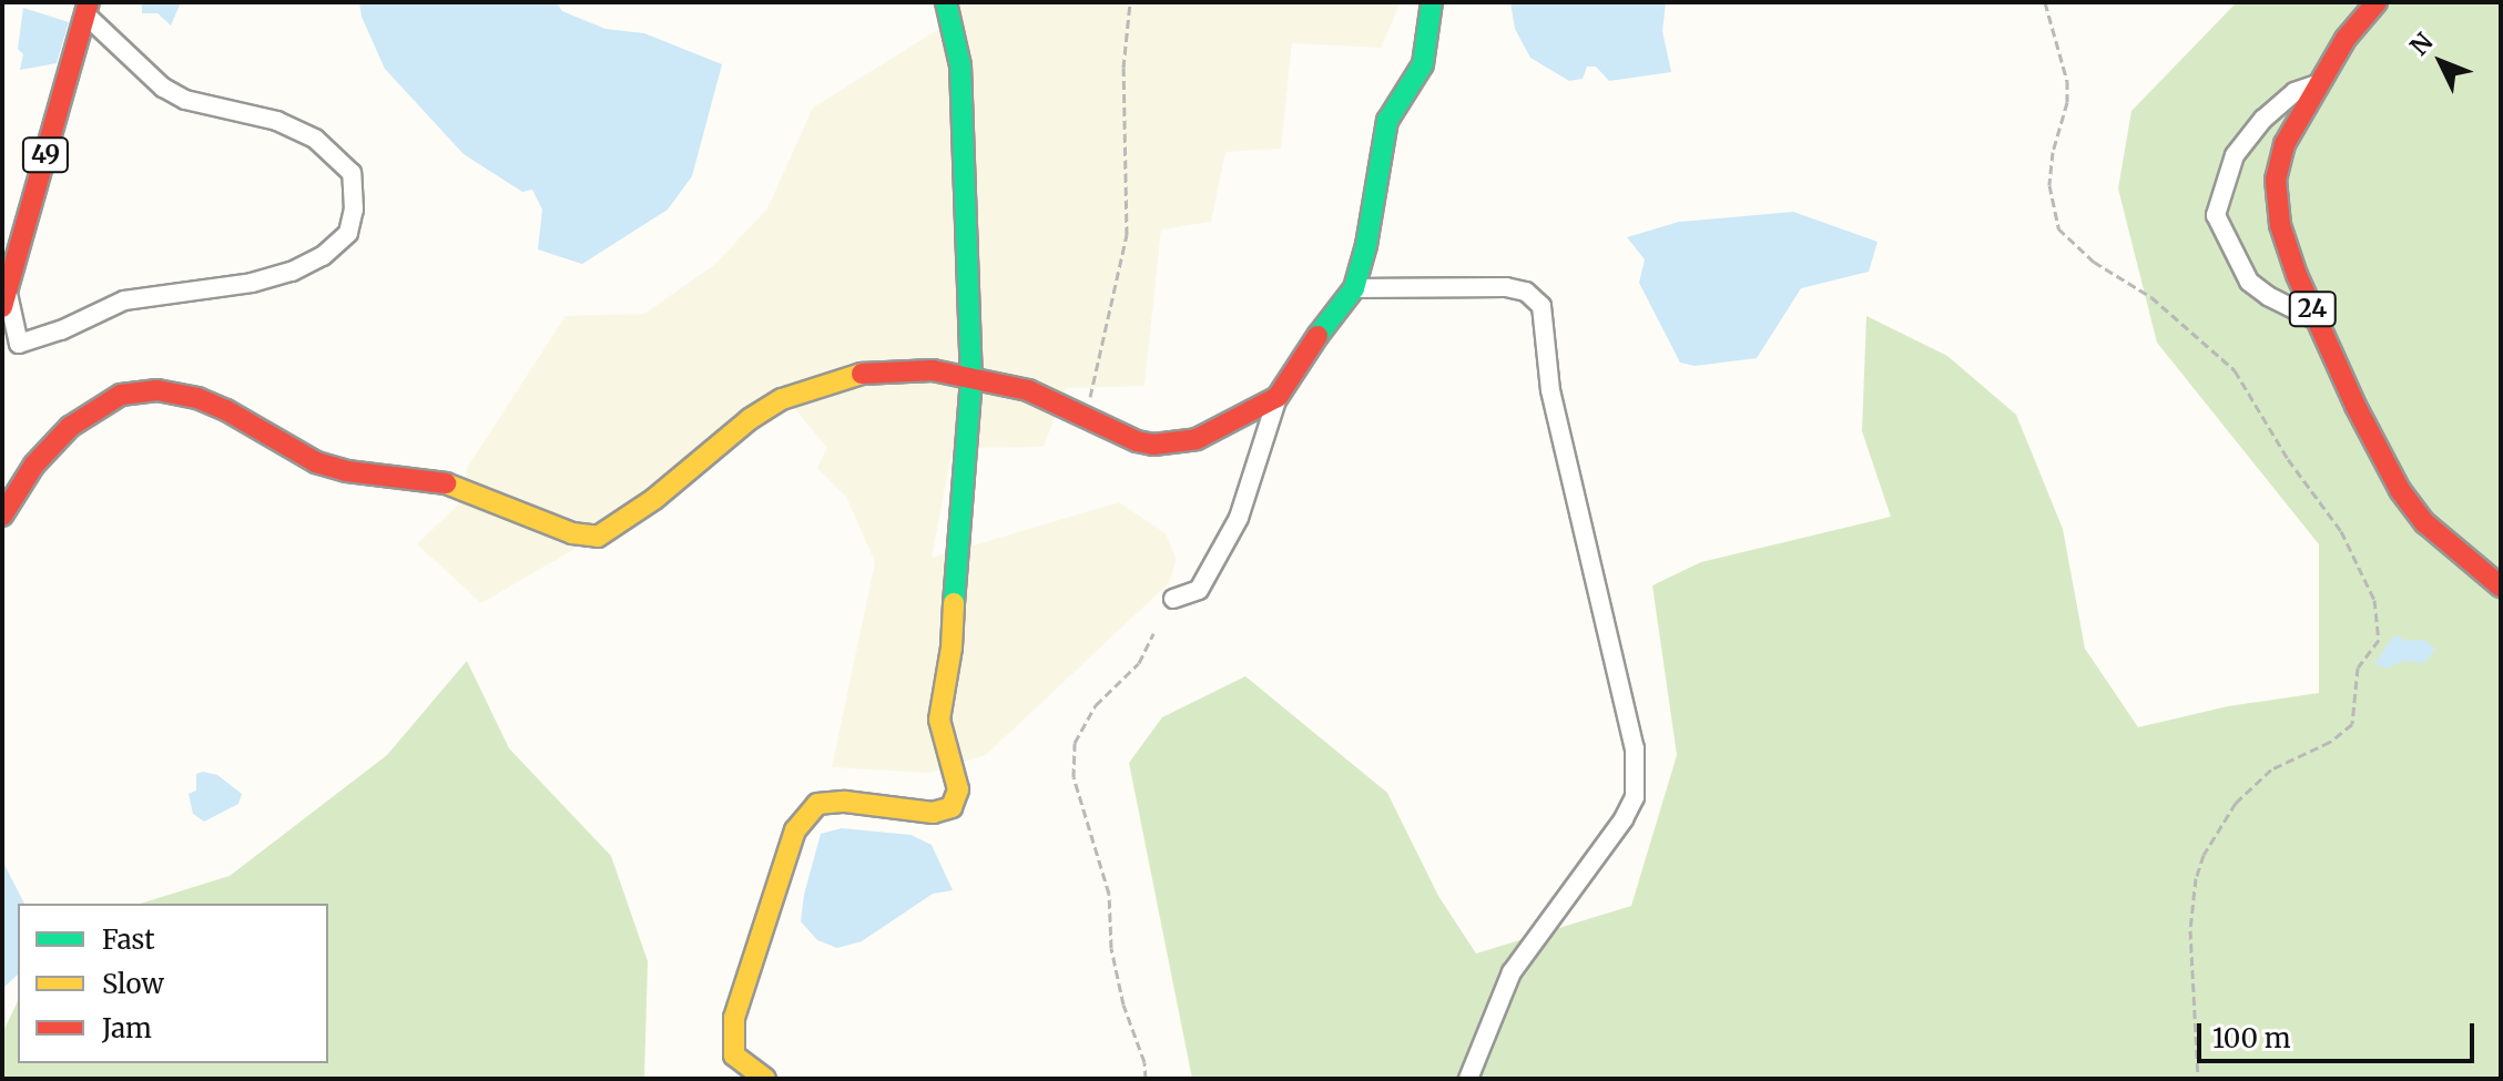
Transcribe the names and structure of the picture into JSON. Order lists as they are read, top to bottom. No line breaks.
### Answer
{"streets":{"street":["49","24"]},"legend":["Fast","Slow","Jam"],"scale_bar":"100 m","north":"top left"}
